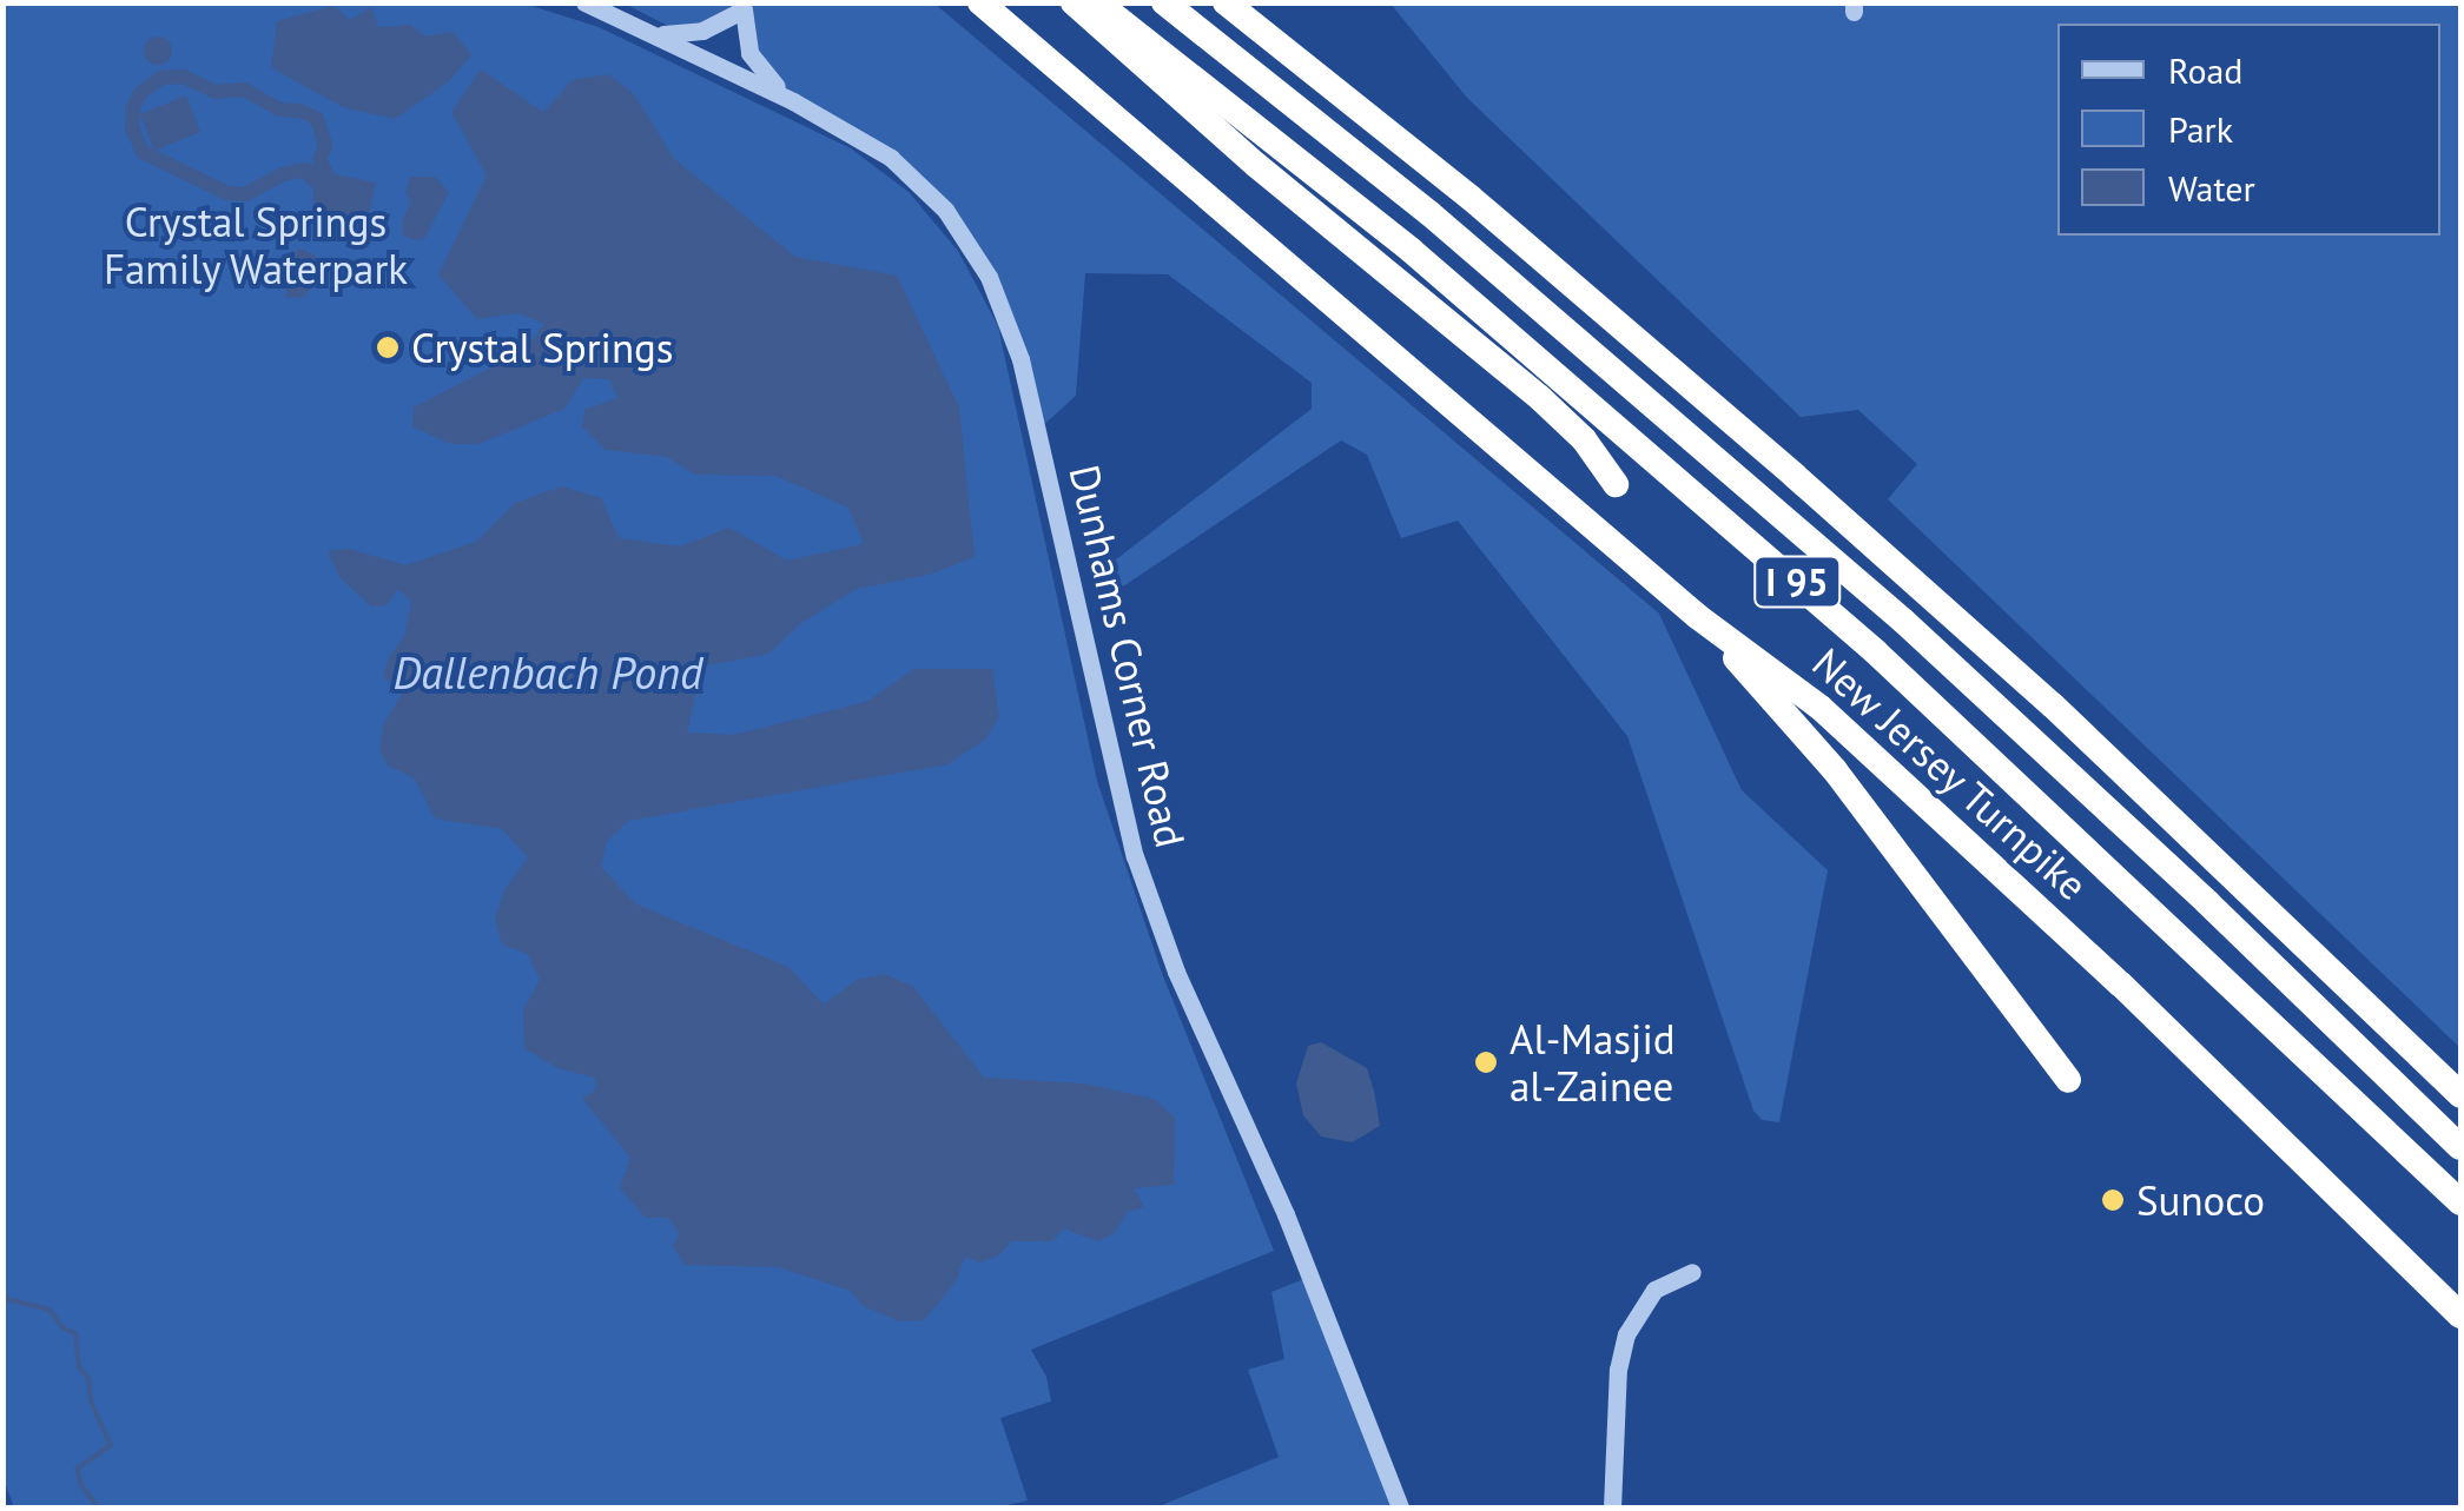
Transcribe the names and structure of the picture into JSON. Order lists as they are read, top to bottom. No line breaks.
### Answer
{"streets":{"highway":["I 95","New Jersey Turnpike"],"street":["Dunhams Corner Road"]},"water":["Dallenbach Pond"],"parks":["Crystal Springs Family Waterpark"],"places":["Crystal Springs","Al-Masjid al-Zainee","Sunoco"],"legend":["Road","Park","Water"]}
